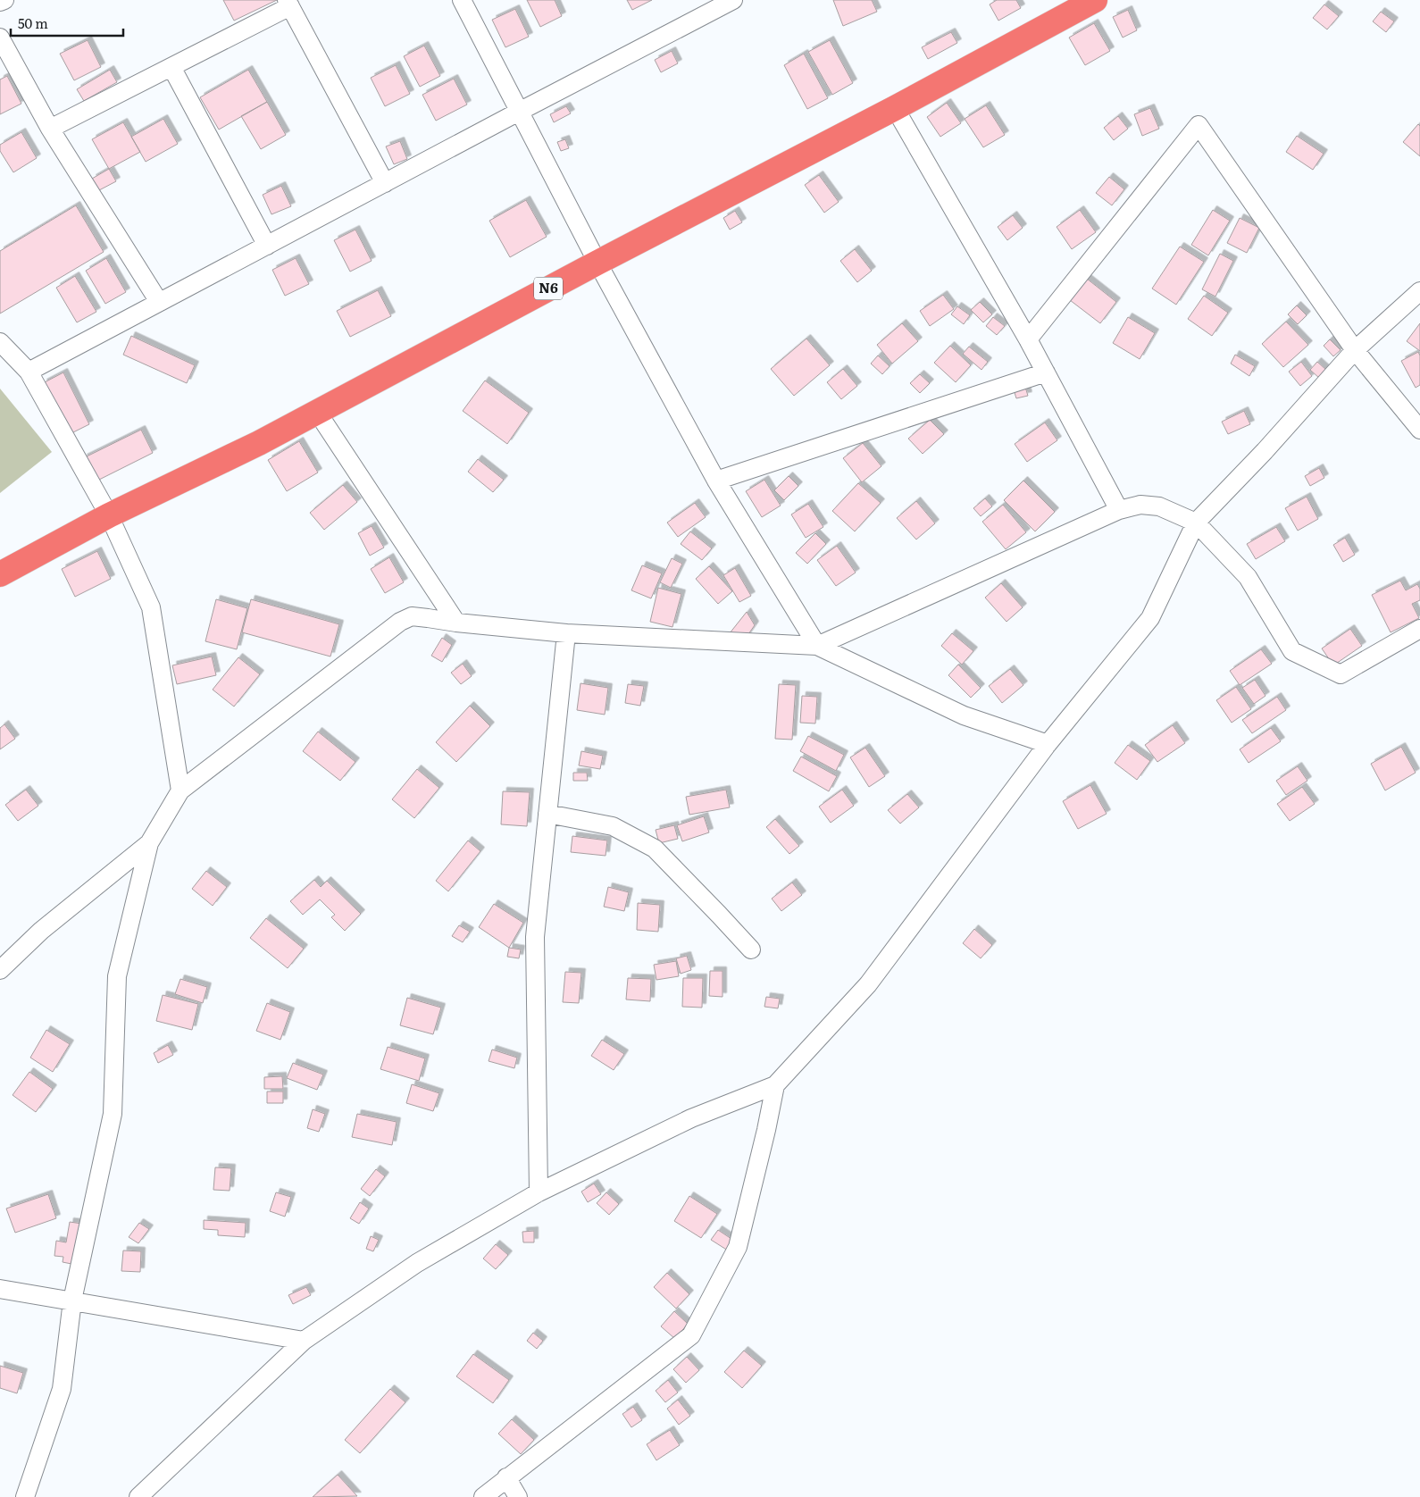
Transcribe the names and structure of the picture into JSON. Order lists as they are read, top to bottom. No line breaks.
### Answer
{"streets":{"highway":["N6"]},"scale_bar":"50 m"}
